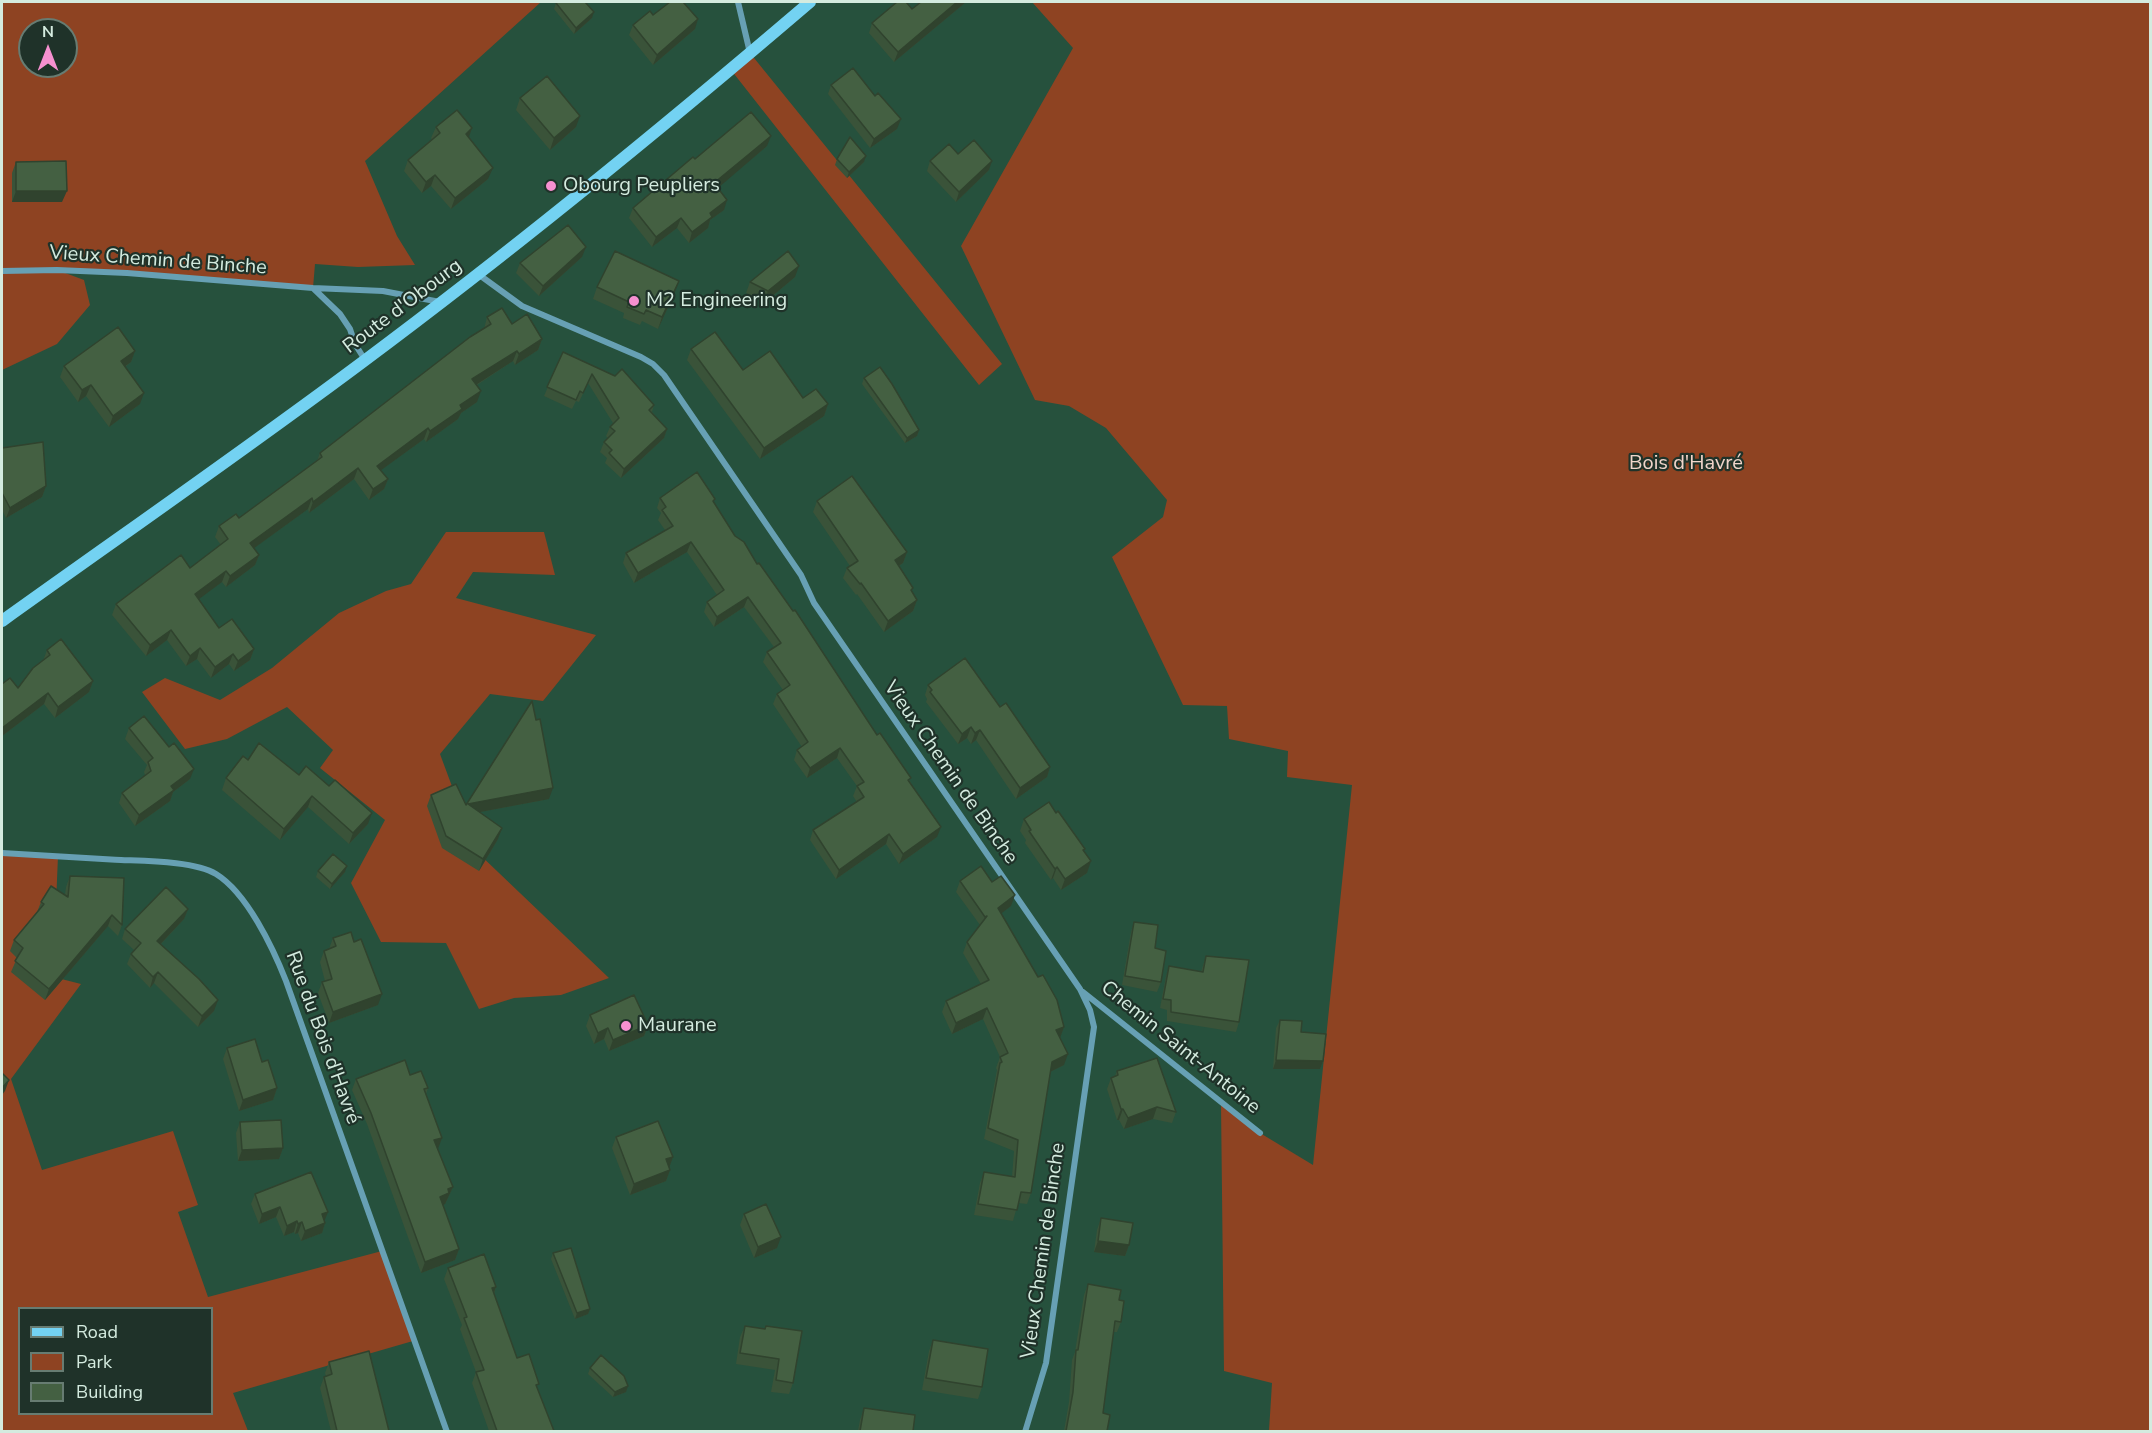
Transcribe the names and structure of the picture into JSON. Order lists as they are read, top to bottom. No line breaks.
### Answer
{"streets":{"main road":["Route d'Obourg"],"street":["Vieux Chemin de Binche","Rue du Bois d'Havré","Chemin Saint-Antoine"]},"crossings":[["Vieux Chemin de Binche","Route d'Obourg"],["Vieux Chemin de Binche","Chemin Saint-Antoine"]],"parks":["Bois d'Havré"],"places":["Obourg Peupliers","M2 Engineering","Maurane"],"legend":["Road","Park","Building"],"north":"top"}
